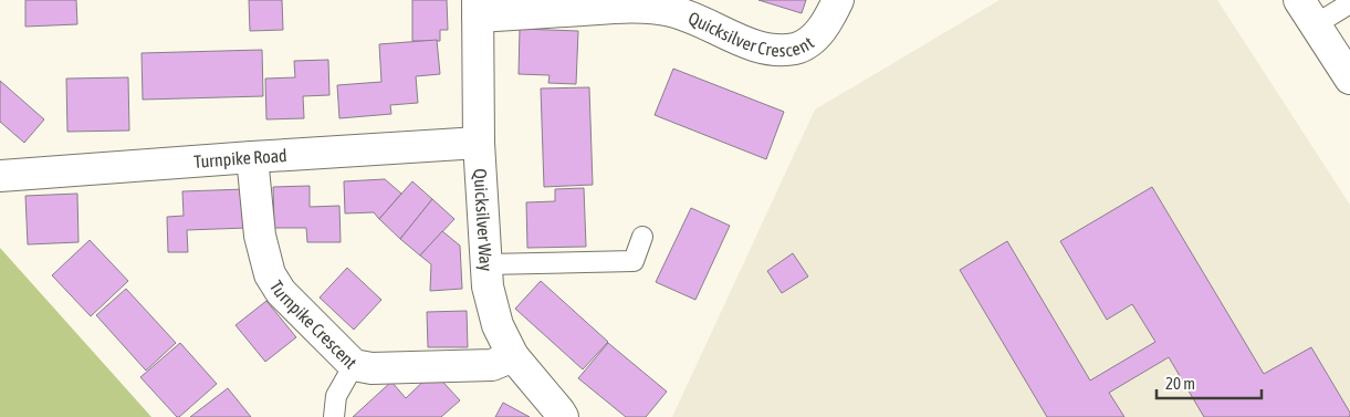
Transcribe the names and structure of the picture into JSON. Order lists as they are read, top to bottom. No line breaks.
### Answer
{"streets":{"street":["Quicksilver Crescent","Turnpike Road","Quicksilver Way","Turnpike Crescent"]},"crossings":[["Quicksilver Crescent","Quicksilver Way"],["Turnpike Road","Quicksilver Way"],["Turnpike Road","Turnpike Crescent"],["Quicksilver Way","Turnpike Crescent"]],"scale_bar":"20 m"}
